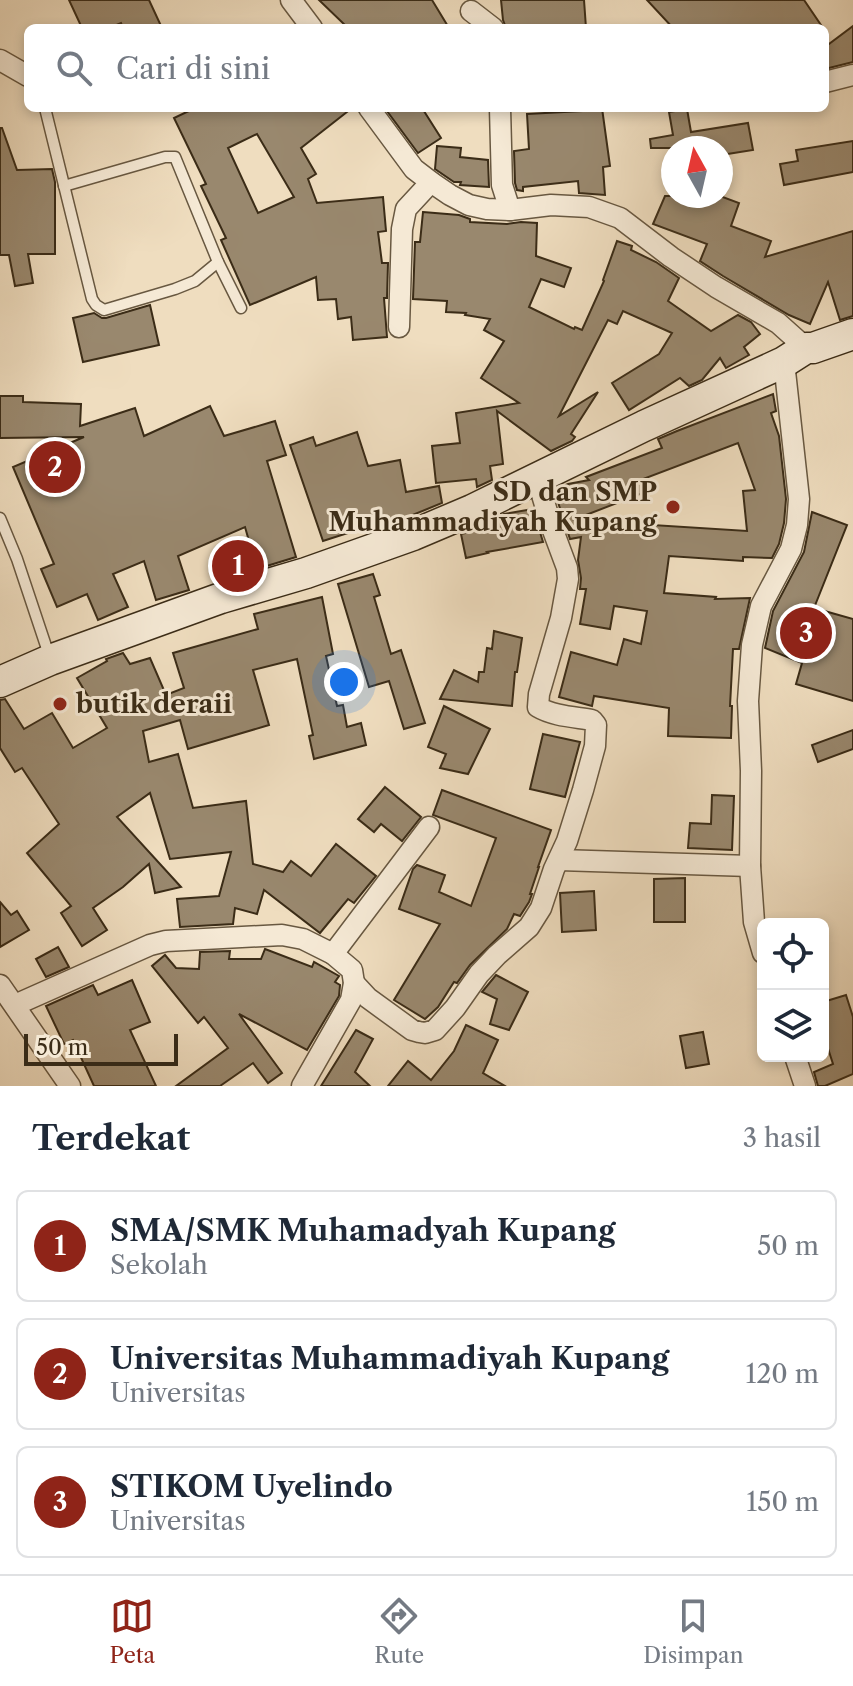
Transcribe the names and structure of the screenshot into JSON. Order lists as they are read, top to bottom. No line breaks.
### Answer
{"places":["SD dan SMP Muhammadiyah Kupang","butik deraii"],"scale_bar":"50 m","north":"top","page":{"search":"Cari di sini","pins":["2","1","3"],"scale":"50 m","heading":["Terdekat","3 hasil"],"list":[{"mark":"1","name":"SMA/SMK Muhamadyah Kupang","note":"Sekolah","value":"50 m"},{"mark":"2","name":"Universitas Muhammadiyah Kupang","note":"Universitas","value":"120 m"},{"mark":"3","name":"STIKOM Uyelindo","note":"Universitas","value":"150 m"}],"nav":["Peta","Rute","Disimpan"]}}
